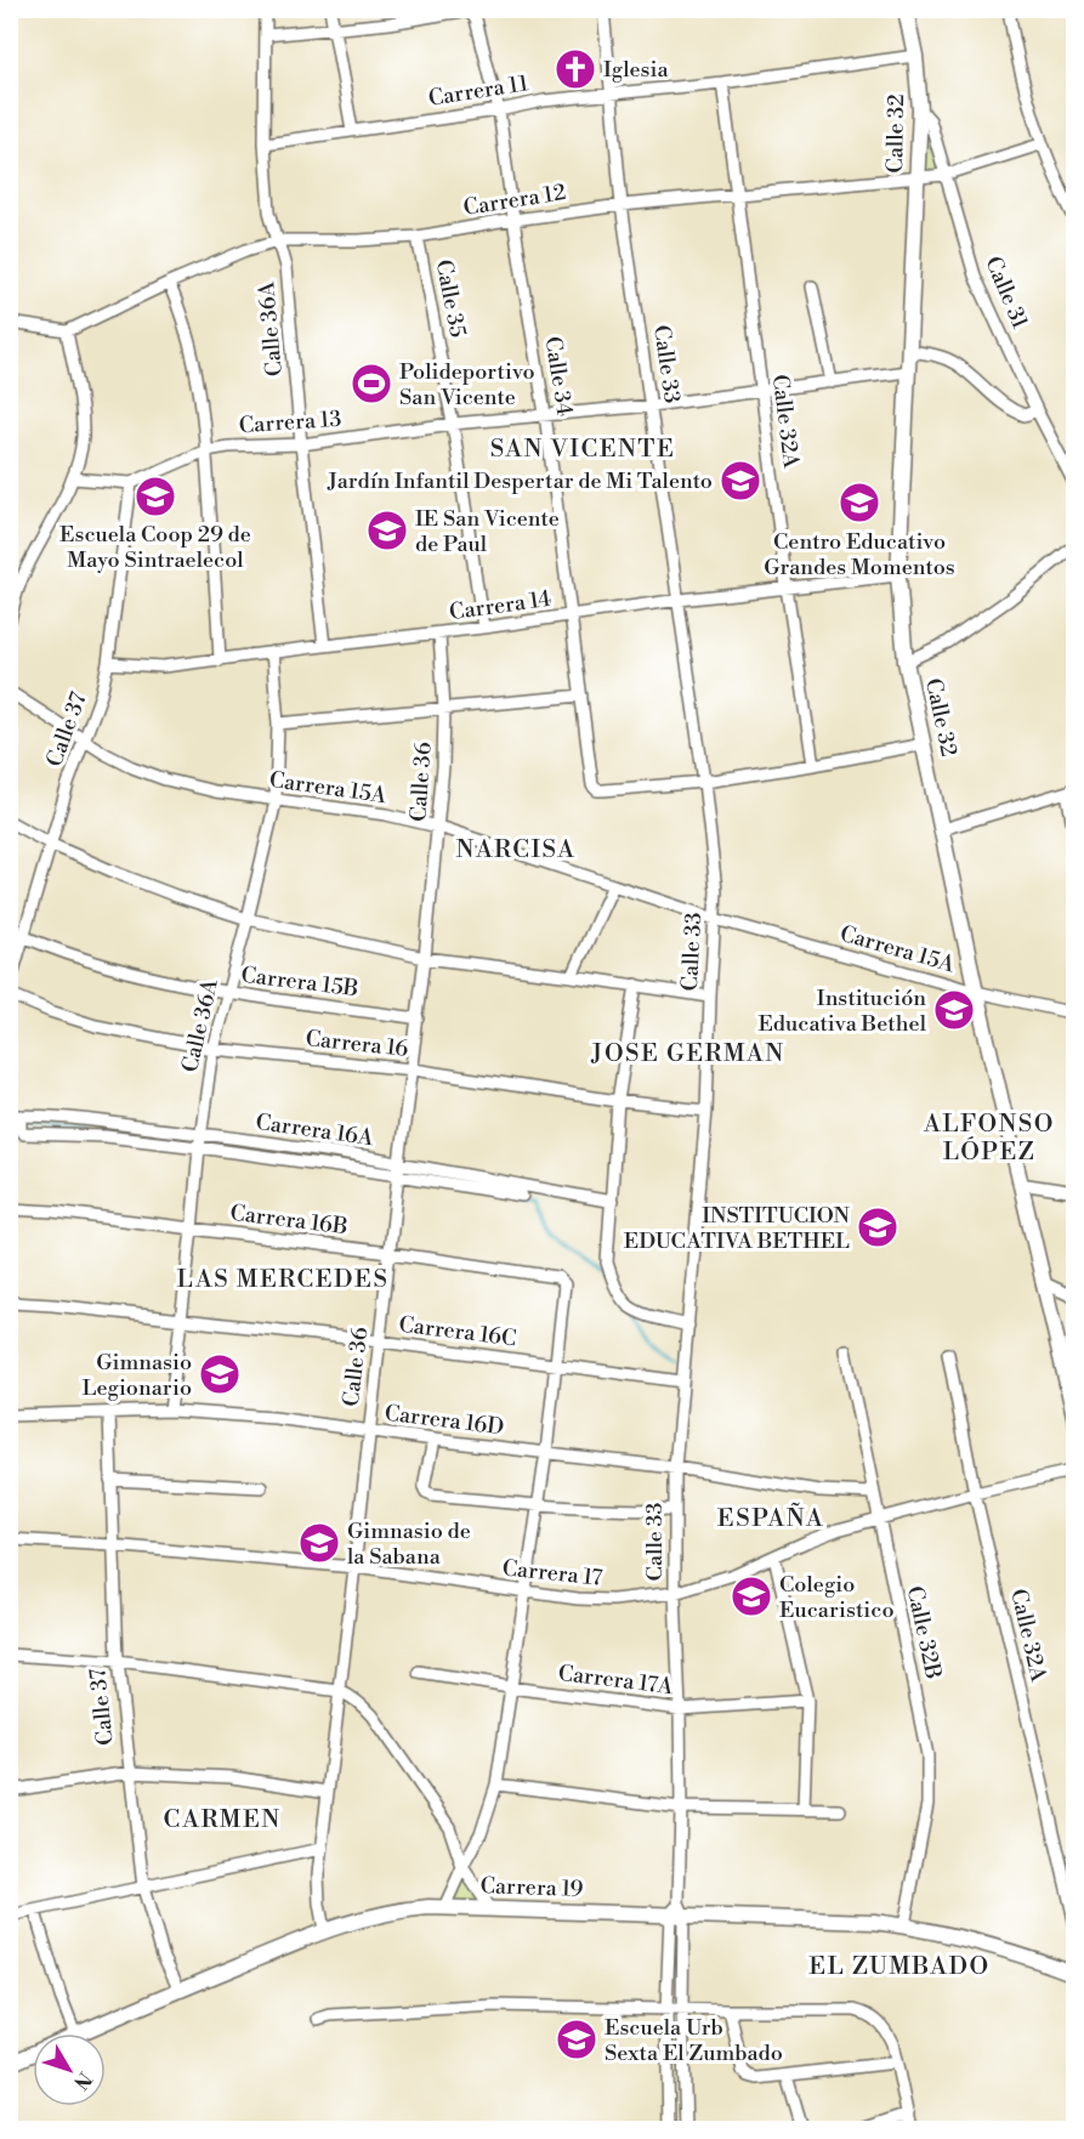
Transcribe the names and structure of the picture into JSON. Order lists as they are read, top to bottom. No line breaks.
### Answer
{"streets":{"main road":["Calle 32","Carrera 19"],"street":["Carrera 11","Carrera 12","Calle 31","Calle 35","Calle 36A","Calle 33","Calle 34","Calle 32A","Carrera 13","Carrera 14","Calle 37","Calle 36","Carrera 15A","Carrera 15B","Carrera 16","Carrera 16A","Carrera 16B","Carrera 16C","Carrera 16D","Carrera 17","Calle 32B","Carrera 17A"]},"crossings":[["Carrera 11","Calle 32"],["Carrera 11","Calle 36A"],["Carrera 11","Calle 33"],["Carrera 11","Calle 34"],["Carrera 11","Calle 32A"],["Calle 32","Carrera 12"],["Calle 32","Calle 31"],["Calle 32","Carrera 13"],["Calle 32","Carrera 14"],["Calle 32","Carrera 15A"],["Carrera 12","Calle 31"],["Carrera 12","Calle 35"],["Carrera 12","Calle 36A"],["Carrera 12","Calle 33"],["Carrera 12","Calle 34"],["Carrera 12","Calle 32A"],["Calle 35","Carrera 13"],["Calle 35","Carrera 14"],["Calle 36A","Carrera 13"],["Calle 36A","Carrera 14"],["Calle 36A","Carrera 15A"],["Calle 36A","Carrera 15B"],["Calle 36A","Carrera 16"],["Calle 36A","Carrera 16A"],["Calle 36A","Carrera 16B"],["Calle 36A","Carrera 16C"],["Calle 36A","Carrera 16D"],["Calle 33","Calle 34"],["Calle 33","Carrera 13"],["Calle 33","Carrera 14"],["Calle 33","Carrera 15A"],["Calle 33","Carrera 16"],["Calle 33","Carrera 16C"],["Calle 33","Carrera 16D"],["Calle 33","Carrera 17"],["Calle 33","Carrera 17A"],["Calle 33","Carrera 19"],["Calle 34","Carrera 13"],["Calle 34","Carrera 14"],["Calle 32A","Carrera 13"],["Calle 32A","Carrera 14"],["Calle 32A","Carrera 17"],["Carrera 13","Calle 37"],["Carrera 14","Calle 37"],["Carrera 14","Calle 36"],["Calle 37","Carrera 15A"],["Calle 37","Carrera 15B"],["Calle 37","Carrera 16D"],["Calle 37","Carrera 17"],["Calle 37","Carrera 19"],["Calle 36","Carrera 15A"],["Calle 36","Carrera 15B"],["Calle 36","Carrera 16"],["Calle 36","Carrera 16A"],["Calle 36","Carrera 16B"],["Calle 36","Carrera 16C"],["Calle 36","Carrera 16D"],["Calle 36","Carrera 17"],["Calle 36","Carrera 19"],["Carrera 16B","Carrera 16C"],["Carrera 16D","Calle 32B"],["Carrera 17","Calle 32B"],["Calle 32B","Carrera 19"]],"districts":["SAN VICENTE","NARCISA","JOSE GERMAN","ALFONSO LÓPEZ","LAS MERCEDES","ESPAÑA","CARMEN","EL ZUMBADO"],"places":{"church":["Iglesia"],"sports":["Polideportivo San Vicente"],"school or university":["Jardín Infantil Despertar de Mi Talento","Escuela Coop 29 de Mayo Sintraelecol","Centro Educativo Grandes Momentos","IE San Vicente de Paul","Institución Educativa Bethel","INSTITUCION EDUCATIVA BETHEL","Gimnasio Legionario","Gimnasio de la Sabana","Colegio Eucaristico","Escuela Urb Sexta El Zumbado"]},"north":"bottom right"}
